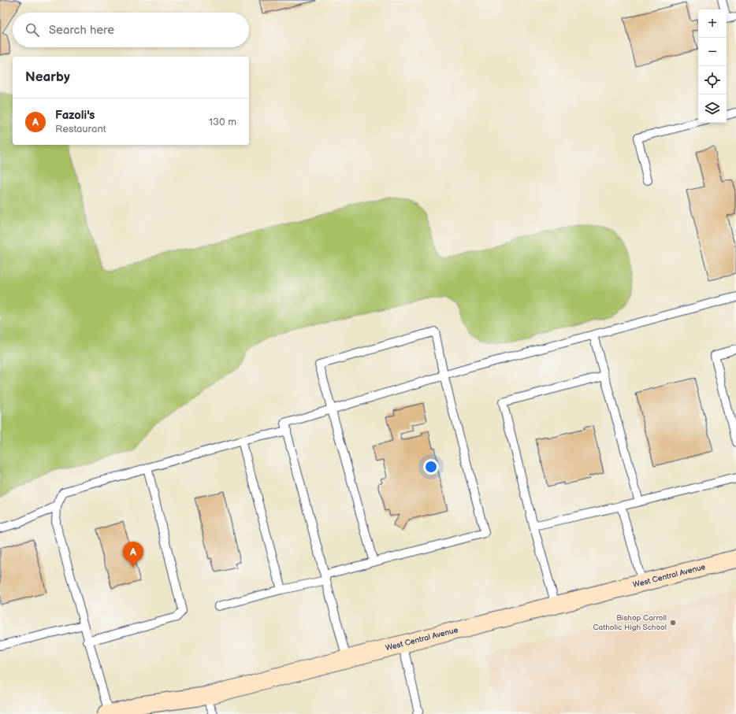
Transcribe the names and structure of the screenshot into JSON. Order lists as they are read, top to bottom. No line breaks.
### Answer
{"streets":{"main road":["West Central Avenue"]},"places":["Bishop Carroll Catholic High School"],"page":{"map_buttons":["+","−"],"search":"Search here","heading":"Nearby","list":[{"mark":"A","name":"Fazoli's","note":"Restaurant","value":"130 m"}],"pins":"A"}}
